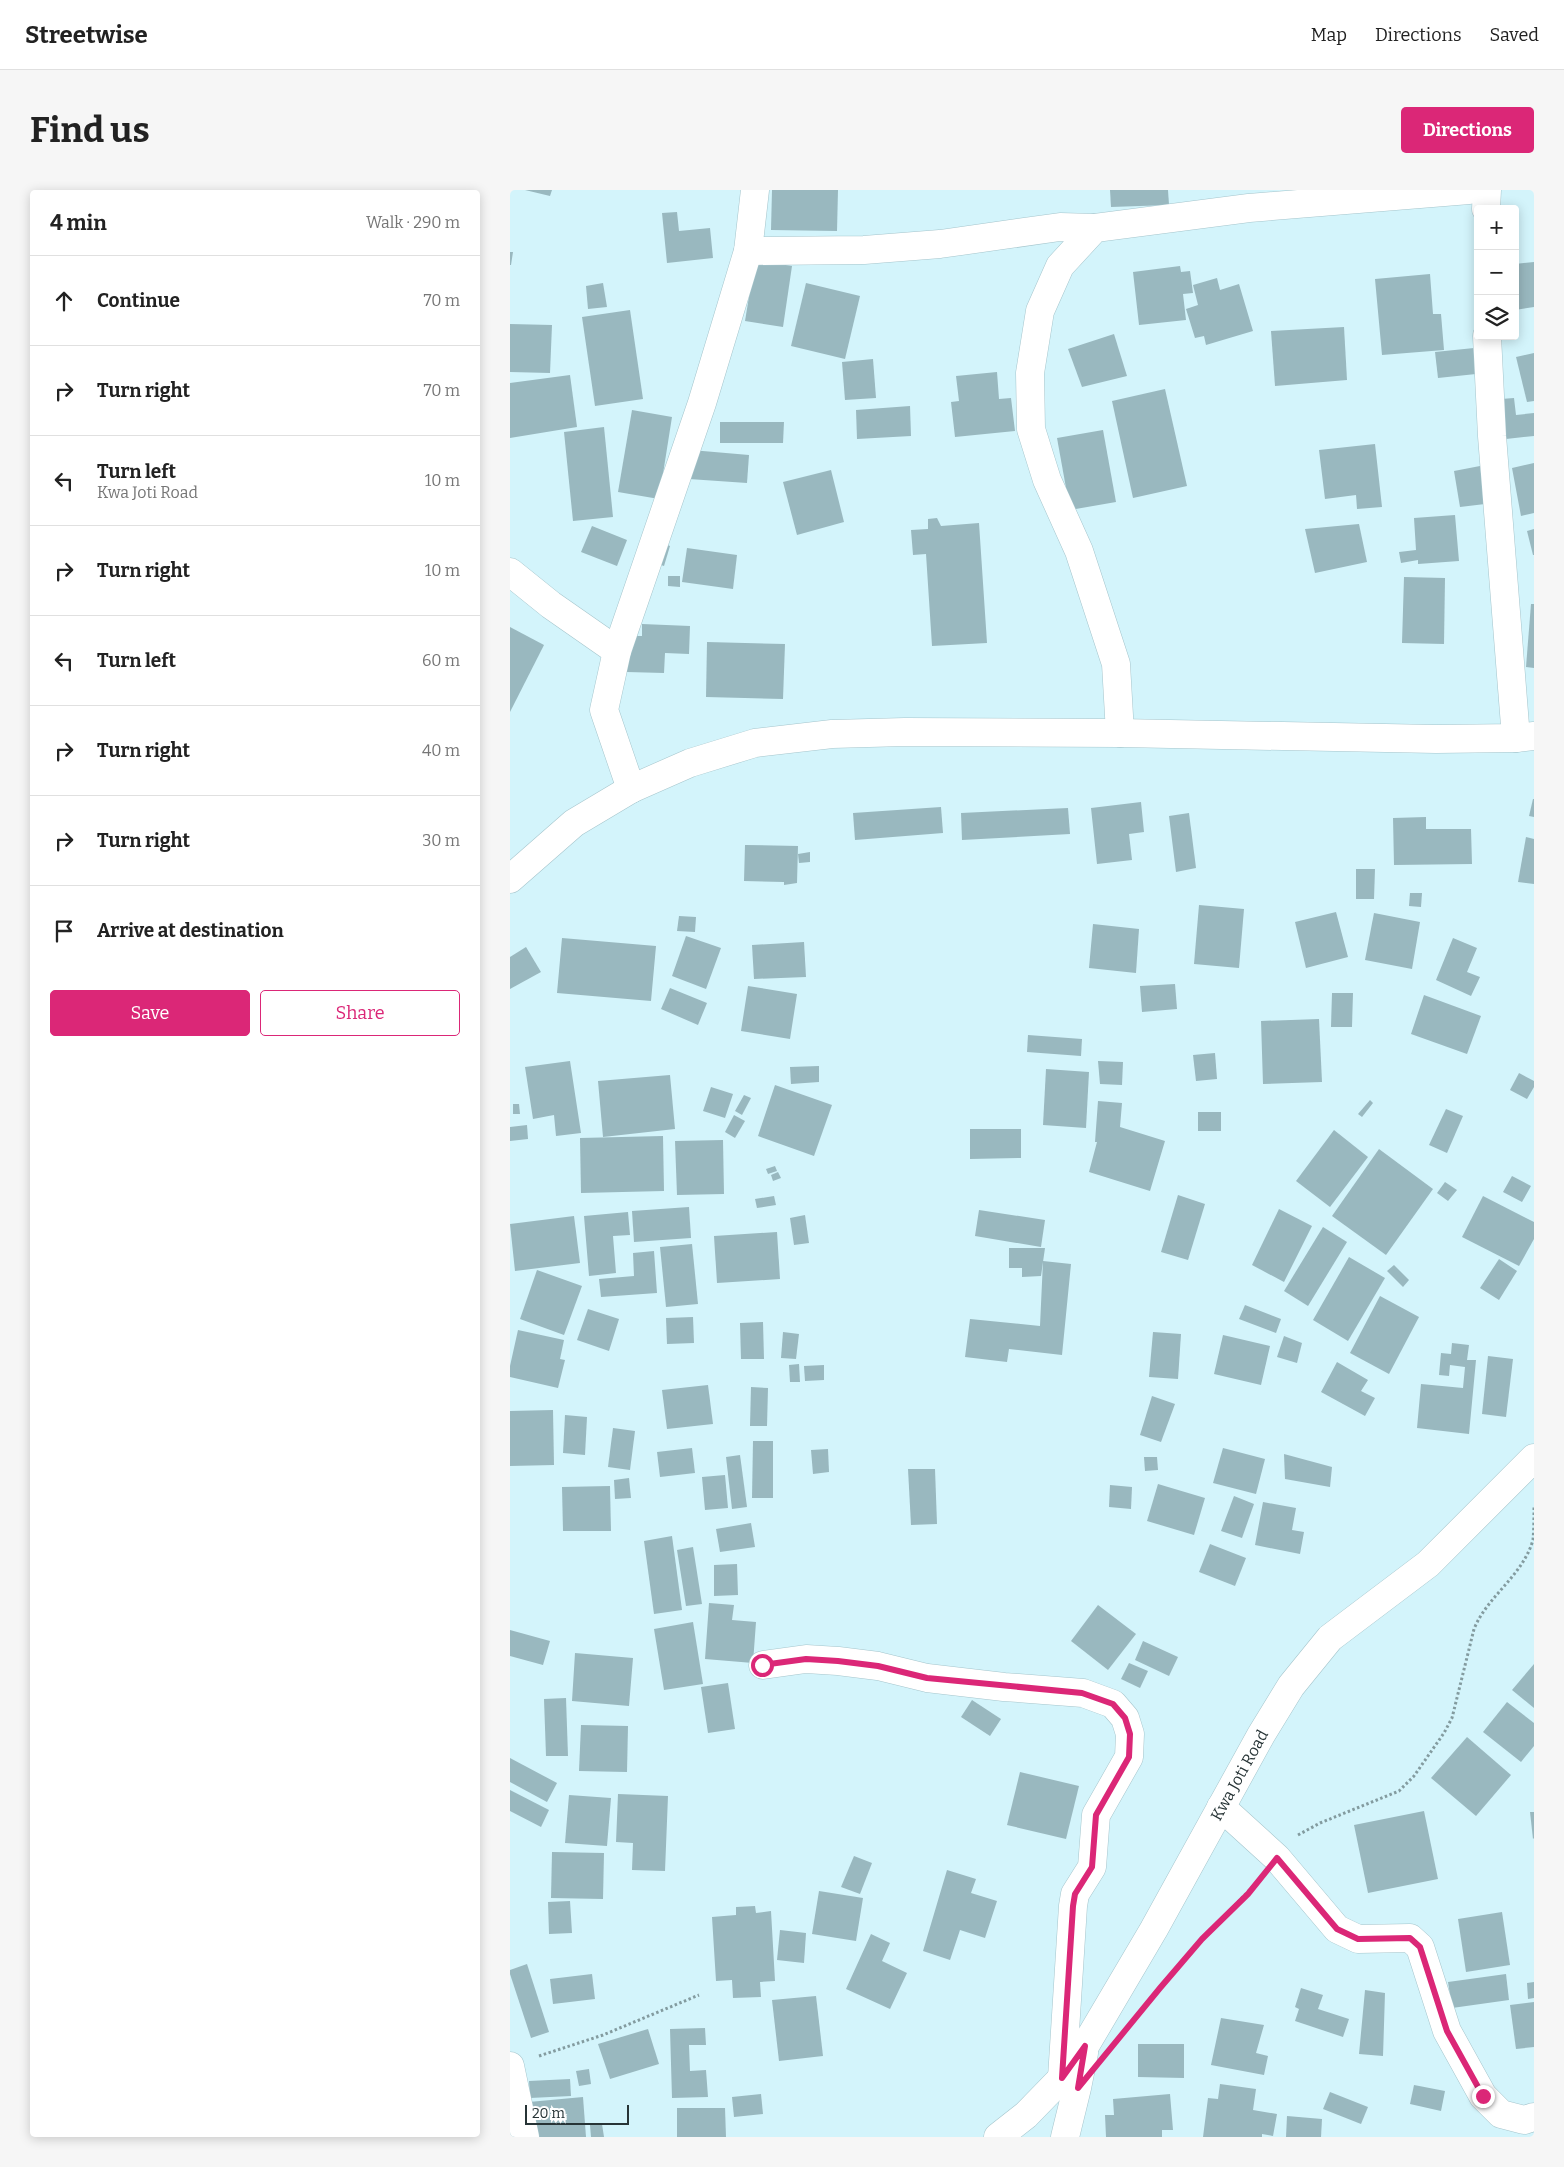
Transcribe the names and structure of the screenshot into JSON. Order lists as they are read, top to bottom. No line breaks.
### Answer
{"streets":{"street":["Kwa Joti Road"]},"scale_bar":"20 m","page":{"header":"Streetwise","nav":["Map","Directions","Saved"],"buttons":["Directions",["Save","Share"]],"title":"Find us","heading":["4 min","Walk · 290 m"],"map_buttons":["+","−"],"list":[["Continue","70 m"],["Turn right","70 m"],["Turn left","Kwa Joti Road","10 m"],["Turn right","10 m"],["Turn left","60 m"],["Turn right","40 m"],["Turn right","30 m"],"Arrive at destination"],"scale":"20 m"}}
